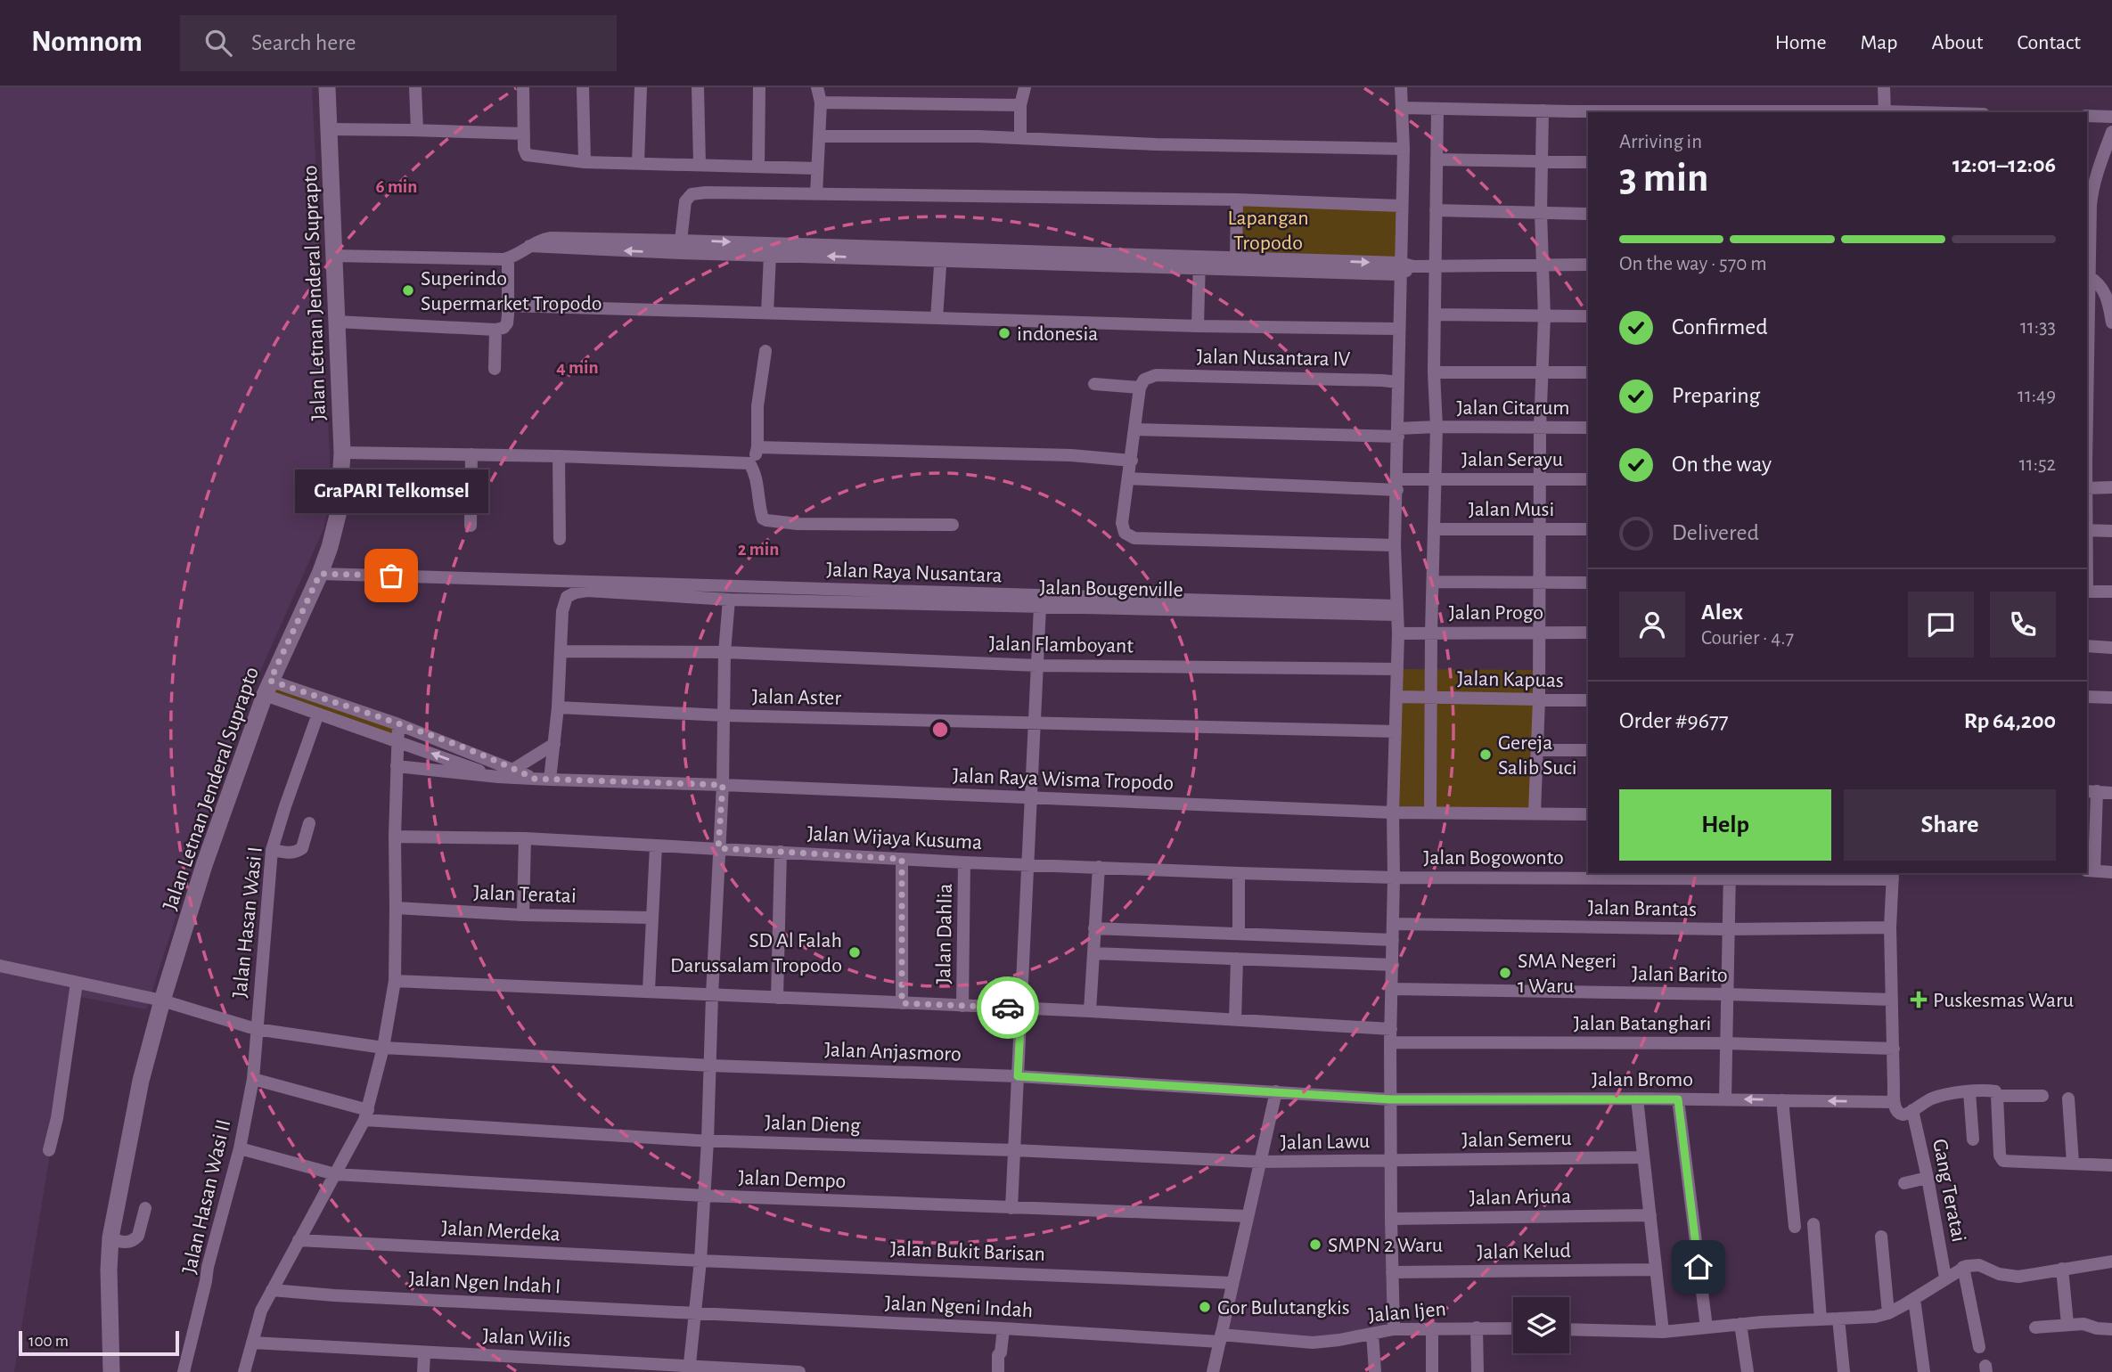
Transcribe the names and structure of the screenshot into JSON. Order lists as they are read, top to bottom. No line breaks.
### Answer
{"streets":{"main road":["Jalan Letnan Jenderal Suprapto"],"street":["Jalan Nusantara IV","Jalan Citarum","Jalan Serayu","Jalan Musi","Jalan Raya Nusantara","Jalan Bougenville","Jalan Progo","Jalan Flamboyant","Jalan Kapuas","Jalan Aster","Jalan Raya Wisma Tropodo","Jalan Wijaya Kusuma","Jalan Bogowonto","Jalan Teratai","Jalan Brantas","Jalan Hasan Wasi I","Jalan Dahlia","Jalan Barito","Jalan Batanghari","Jalan Anjasmoro","Jalan Bromo","Jalan Dieng","Jalan Semeru","Jalan Lawu","Jalan Dempo","Gang Teratai","Jalan Hasan Wasi II","Jalan Arjuna","Jalan Merdeka","Jalan Bukit Barisan","Jalan Kelud","Jalan Ngen Indah I","Jalan Ngeni Indah","Jalan Ijen","Jalan Wilis"]},"crossings":[["Jalan Letnan Jenderal Suprapto","Jalan Raya Nusantara"],["Jalan Letnan Jenderal Suprapto","Jalan Anjasmoro"],["Jalan Raya Nusantara","Jalan Bougenville"],["Jalan Bougenville","Jalan Flamboyant"],["Jalan Wijaya Kusuma","Jalan Bogowonto"],["Jalan Wijaya Kusuma","Jalan Dahlia"],["Jalan Hasan Wasi I","Jalan Anjasmoro"],["Jalan Hasan Wasi I","Jalan Hasan Wasi II"],["Jalan Anjasmoro","Jalan Bromo"],["Jalan Anjasmoro","Jalan Hasan Wasi II"],["Jalan Dieng","Jalan Lawu"],["Jalan Dieng","Jalan Hasan Wasi II"],["Jalan Semeru","Jalan Lawu"],["Jalan Dempo","Jalan Hasan Wasi II"],["Jalan Merdeka","Jalan Bukit Barisan"],["Jalan Ngen Indah I","Jalan Ngeni Indah"],["Jalan Ngeni Indah","Jalan Ijen"]],"parks":["Lapangan Tropodo"],"places":{"other":["Superindo Supermarket Tropodo","indonesia","GraPARI Telkomsel","Gereja Salib Suci","SD Al Falah Darussalam Tropodo","SMA Negeri 1 Waru","SMPN 2 Waru","Gor Bulutangkis"],"health":["Puskesmas Waru"]},"scale_bar":"100 m","page":{"header":"Nomnom","search":"Search here","nav":["Home","Map","About","Contact"],"heading":["3 min","Arriving in","12:01–12:06"],"panel":["Alex","Courier · 4.7","Order #9677","Rp 64,200"],"bar":"On the way · 570 m","list":[["Confirmed","11:33"],["Preparing","11:49"],["On the way","11:52"],"Delivered"],"bubble":"GraPARI Telkomsel","buttons":["Help","Share"],"scale":"100 m"},"rings":["6 min","4 min","2 min"]}
